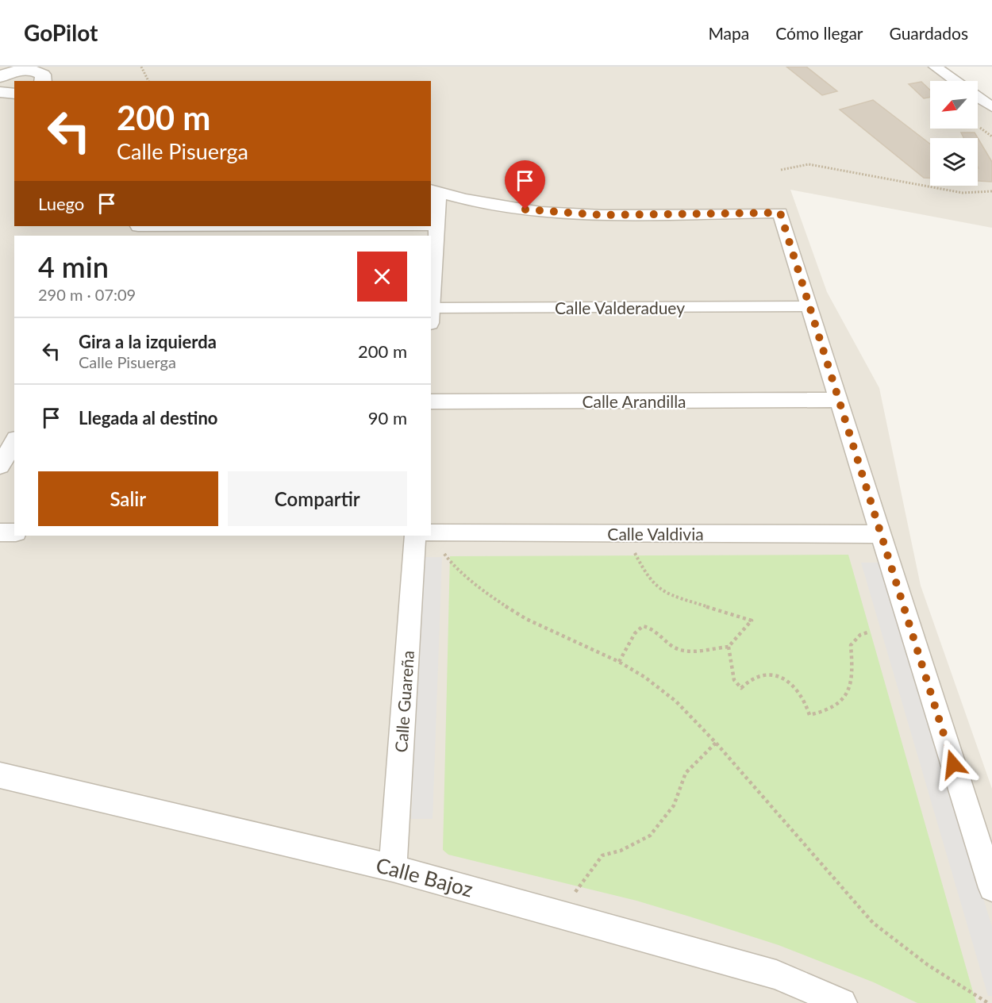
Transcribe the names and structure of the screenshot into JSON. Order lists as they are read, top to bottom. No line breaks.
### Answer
{"streets":{"street":["Calle Valderaduey","Calle Arandilla","Calle Valdivia","Calle Guareña","Calle Bajoz"]},"crossings":[["Calle Guareña","Calle Bajoz"]],"north":"bottom left","page":{"header":"GoPilot","nav":["Mapa","Cómo llegar","Guardados"],"turn":["200 m","Calle Pisuerga"],"then":"Luego","heading":["4 min","290 m · 07:09"],"list":[{"name":"Gira a la izquierda","note":"Calle Pisuerga","value":"200 m"},{"name":"Llegada al destino","value":"90 m"}],"buttons":["Salir","Compartir"]}}
